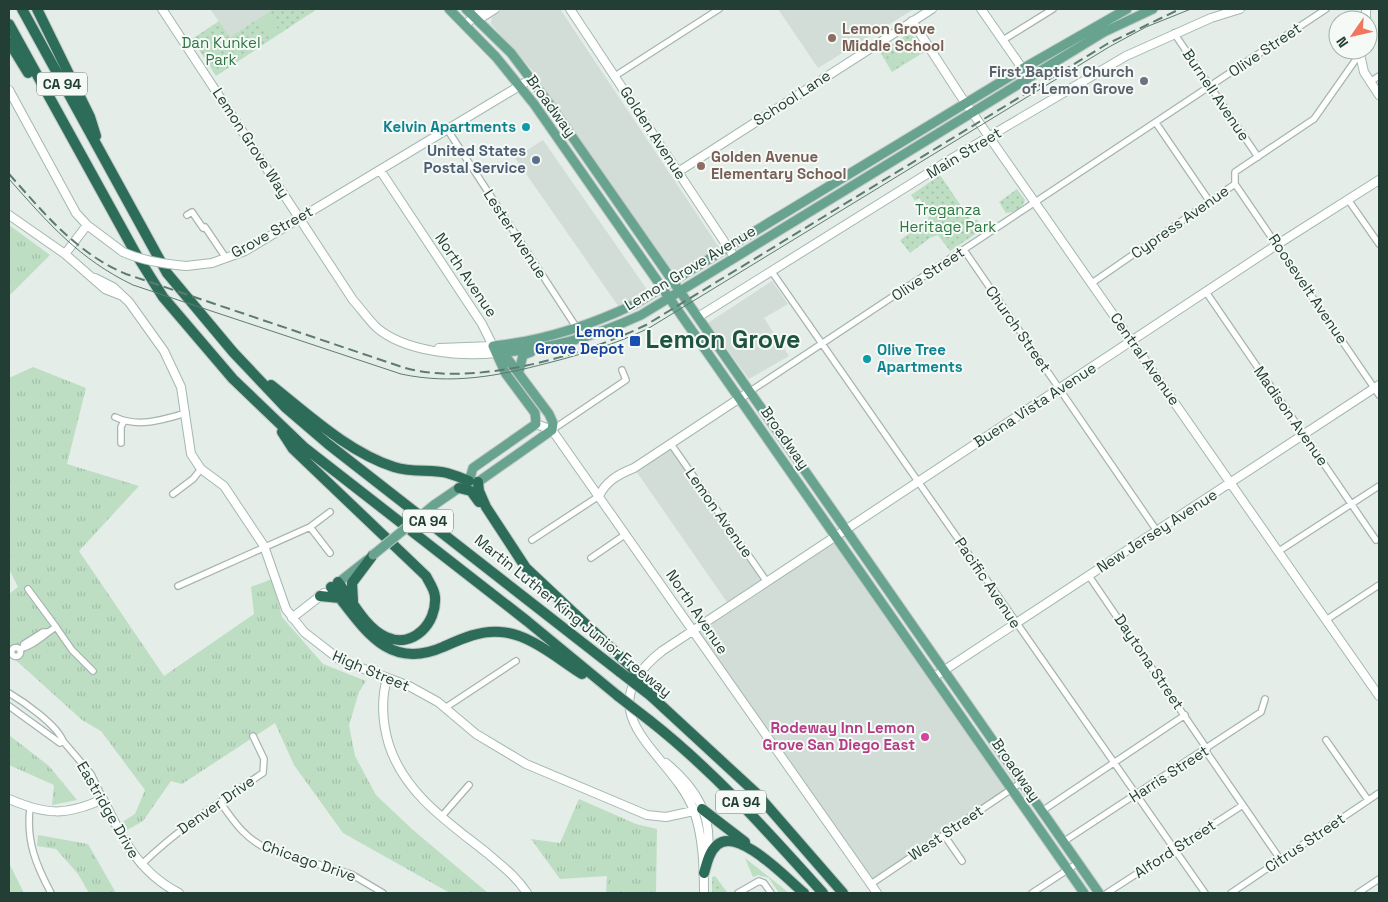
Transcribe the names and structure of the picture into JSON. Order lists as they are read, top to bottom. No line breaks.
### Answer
{"streets":{"highway":["CA 94","Martin Luther King Junior Freeway"],"main road":["Broadway","Lemon Grove Avenue","North Avenue"],"street":["Olive Street","Burnell Avenue","School Lane","Golden Avenue","Lemon Grove Way","Main Street","Cypress Avenue","Grove Street","Lester Avenue","Roosevelt Avenue","Church Street","Central Avenue","Buena Vista Avenue","Madison Avenue","Lemon Avenue","New Jersey Avenue","Pacific Avenue","Daytona Street","High Street","Harris Street","Denver Drive","Eastridge Drive","West Street","Citrus Street","Alford Street","Chicago Drive"]},"crossings":[["Olive Street","Burnell Avenue"],["Olive Street","Broadway"],["Olive Street","North Avenue"],["Olive Street","Church Street"],["Olive Street","Central Avenue"],["Olive Street","Lemon Avenue"],["Olive Street","Pacific Avenue"],["Burnell Avenue","Main Street"],["Burnell Avenue","Cypress Avenue"],["School Lane","Golden Avenue"],["School Lane","Central Avenue"],["Broadway","Main Street"],["Broadway","Grove Street"],["Broadway","Lemon Grove Avenue"],["Broadway","Buena Vista Avenue"],["Broadway","New Jersey Avenue"],["Broadway","Harris Street"],["Broadway","West Street"],["Golden Avenue","Lemon Grove Avenue"],["Lemon Grove Way","Grove Street"],["Lemon Grove Way","Lemon Grove Avenue"],["Main Street","Central Avenue"],["Main Street","Pacific Avenue"],["Cypress Avenue","Roosevelt Avenue"],["Cypress Avenue","Central Avenue"],["Grove Street","Lester Avenue"],["Grove Street","North Avenue"],["Lester Avenue","Lemon Grove Avenue"],["Lemon Grove Avenue","North Avenue"],["Lemon Grove Avenue","Central Avenue"],["North Avenue","Buena Vista Avenue"],["North Avenue","West Street"],["Roosevelt Avenue","Buena Vista Avenue"],["Roosevelt Avenue","New Jersey Avenue"],["Church Street","Buena Vista Avenue"],["Church Street","New Jersey Avenue"],["Central Avenue","Buena Vista Avenue"],["Central Avenue","New Jersey Avenue"],["Buena Vista Avenue","Madison Avenue"],["Buena Vista Avenue","Lemon Avenue"],["Buena Vista Avenue","Pacific Avenue"],["Buena Vista Avenue","High Street"],["Madison Avenue","New Jersey Avenue"],["New Jersey Avenue","Pacific Avenue"],["New Jersey Avenue","Daytona Street"],["Pacific Avenue","Harris Street"],["Pacific Avenue","Alford Street"],["Daytona Street","Harris Street"],["Daytona Street","Citrus Street"],["Daytona Street","Alford Street"],["Denver Drive","Eastridge Drive"],["Denver Drive","Chicago Drive"]],"districts":["Lemon Grove"],"parks":["Dan Kunkel Park","Treganza Heritage Park"],"places":{"other":["Lemon Grove Middle School","First Baptist Church of Lemon Grove","Kelvin Apartments","United States Postal Service","Golden Avenue Elementary School","Olive Tree Apartments","Rodeway Inn Lemon Grove San Diego East"],"transit":["Lemon Grove Depot"]},"north":"bottom left"}
